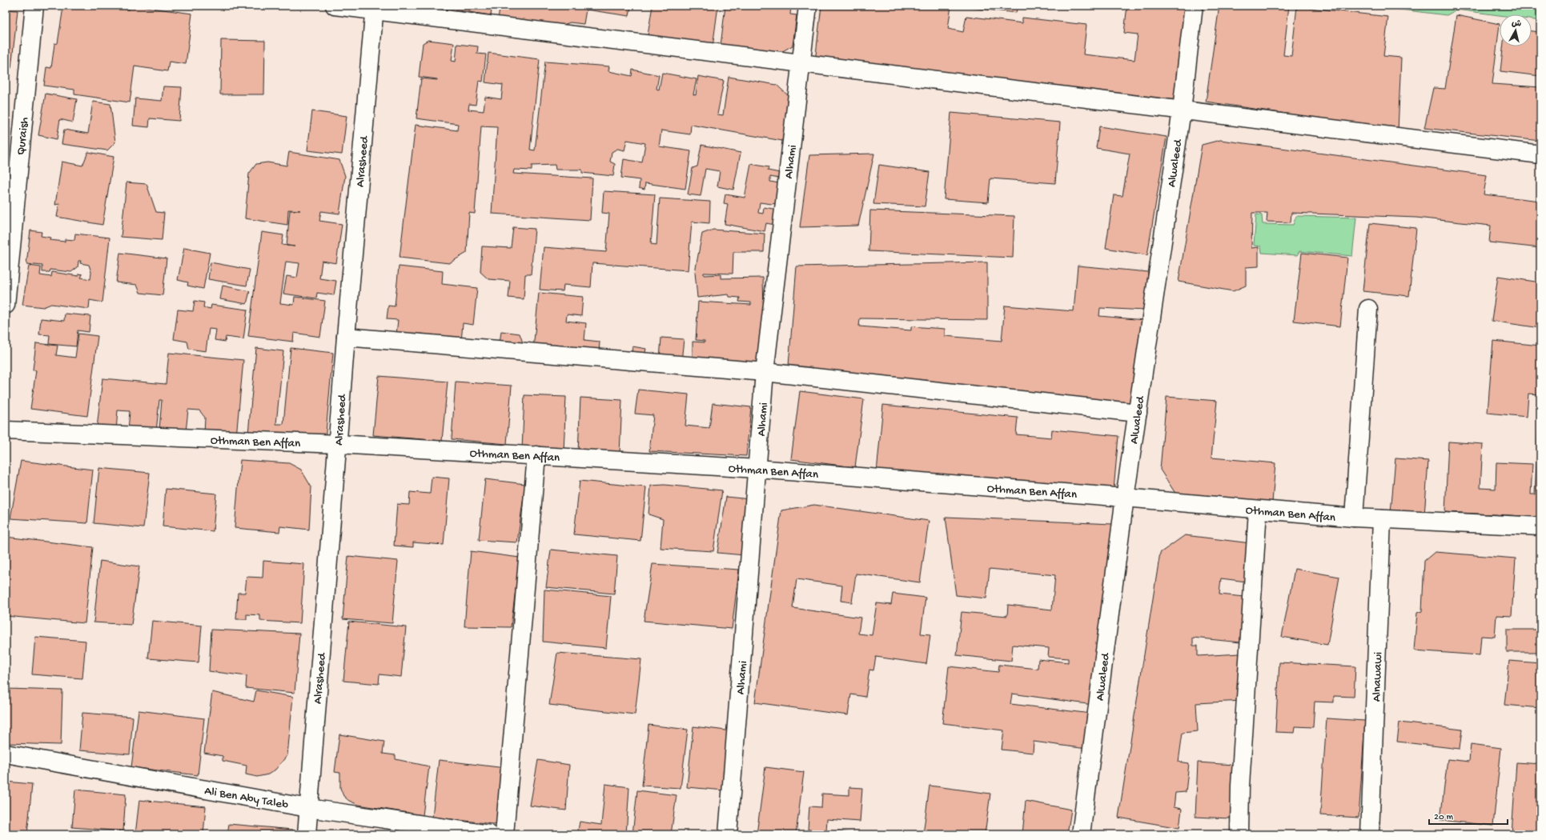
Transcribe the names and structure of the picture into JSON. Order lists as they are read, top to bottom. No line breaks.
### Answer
{"streets":{"street":["Quraish","Alrasheed","Alhami","Alwaleed","Othman Ben Affan","Alnawawi","Ali Ben Aby Taleb"]},"crossings":[["Alrasheed","Othman Ben Affan"],["Alrasheed","Ali Ben Aby Taleb"],["Alhami","Othman Ben Affan"],["Alwaleed","Othman Ben Affan"],["Othman Ben Affan","Alnawawi"]],"scale_bar":"20 m","north":"top"}
